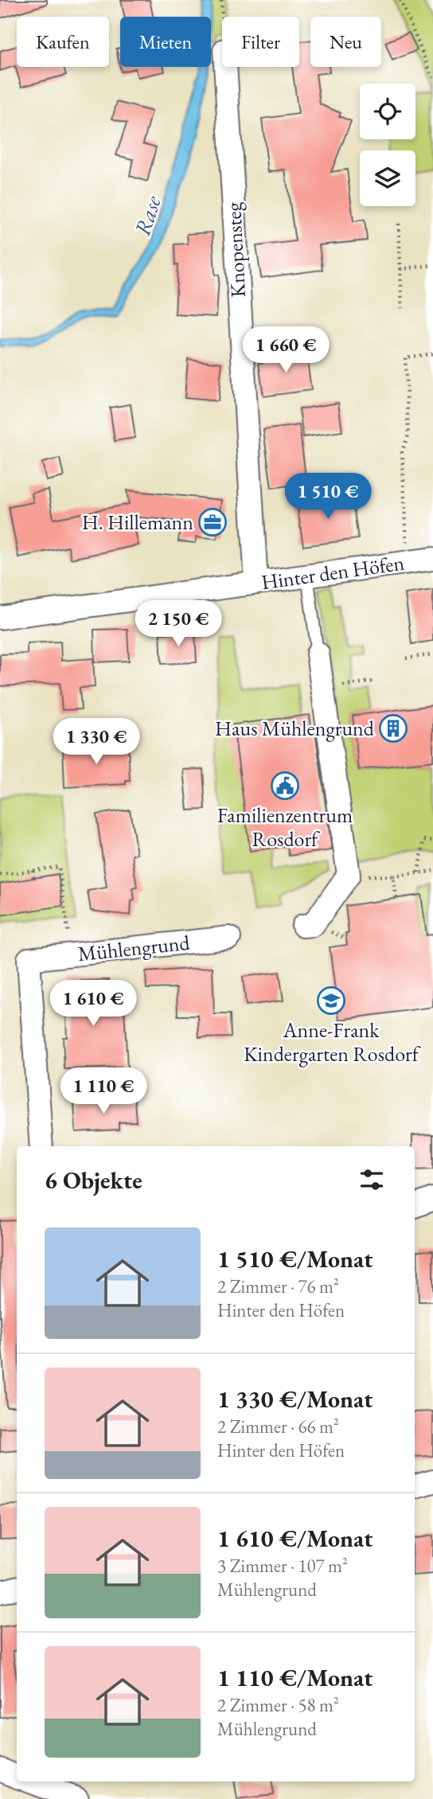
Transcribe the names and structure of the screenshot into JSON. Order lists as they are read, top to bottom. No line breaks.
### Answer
{"streets":{"street":["Knopensteg","Hinter den Höfen","Mühlengrund"]},"crossings":[["Knopensteg","Hinter den Höfen"]],"water":["Rase"],"places":{"office":["H. Hillemann"],"building":["Haus Mühlengrund"],"public building":["Familienzentrum Rosdorf"],"school or university":["Anne-Frank Kindergarten Rosdorf"]},"page":{"chip":["Kaufen","Mieten","Filter","Neu"],"price":["1 660 €","1 510 €","2 150 €","1 330 €","1 610 €","1 110 €"],"heading":"6 Objekte","list":[{"name":"1 510 €/Monat","note":"2 Zimmer · 76 m² · Hinter den Höfen"},{"name":"1 330 €/Monat","note":"2 Zimmer · 66 m² · Hinter den Höfen"},{"name":"1 610 €/Monat","note":"3 Zimmer · 107 m² · Mühlengrund"},{"name":"1 110 €/Monat","note":"2 Zimmer · 58 m² · Mühlengrund"}]}}
